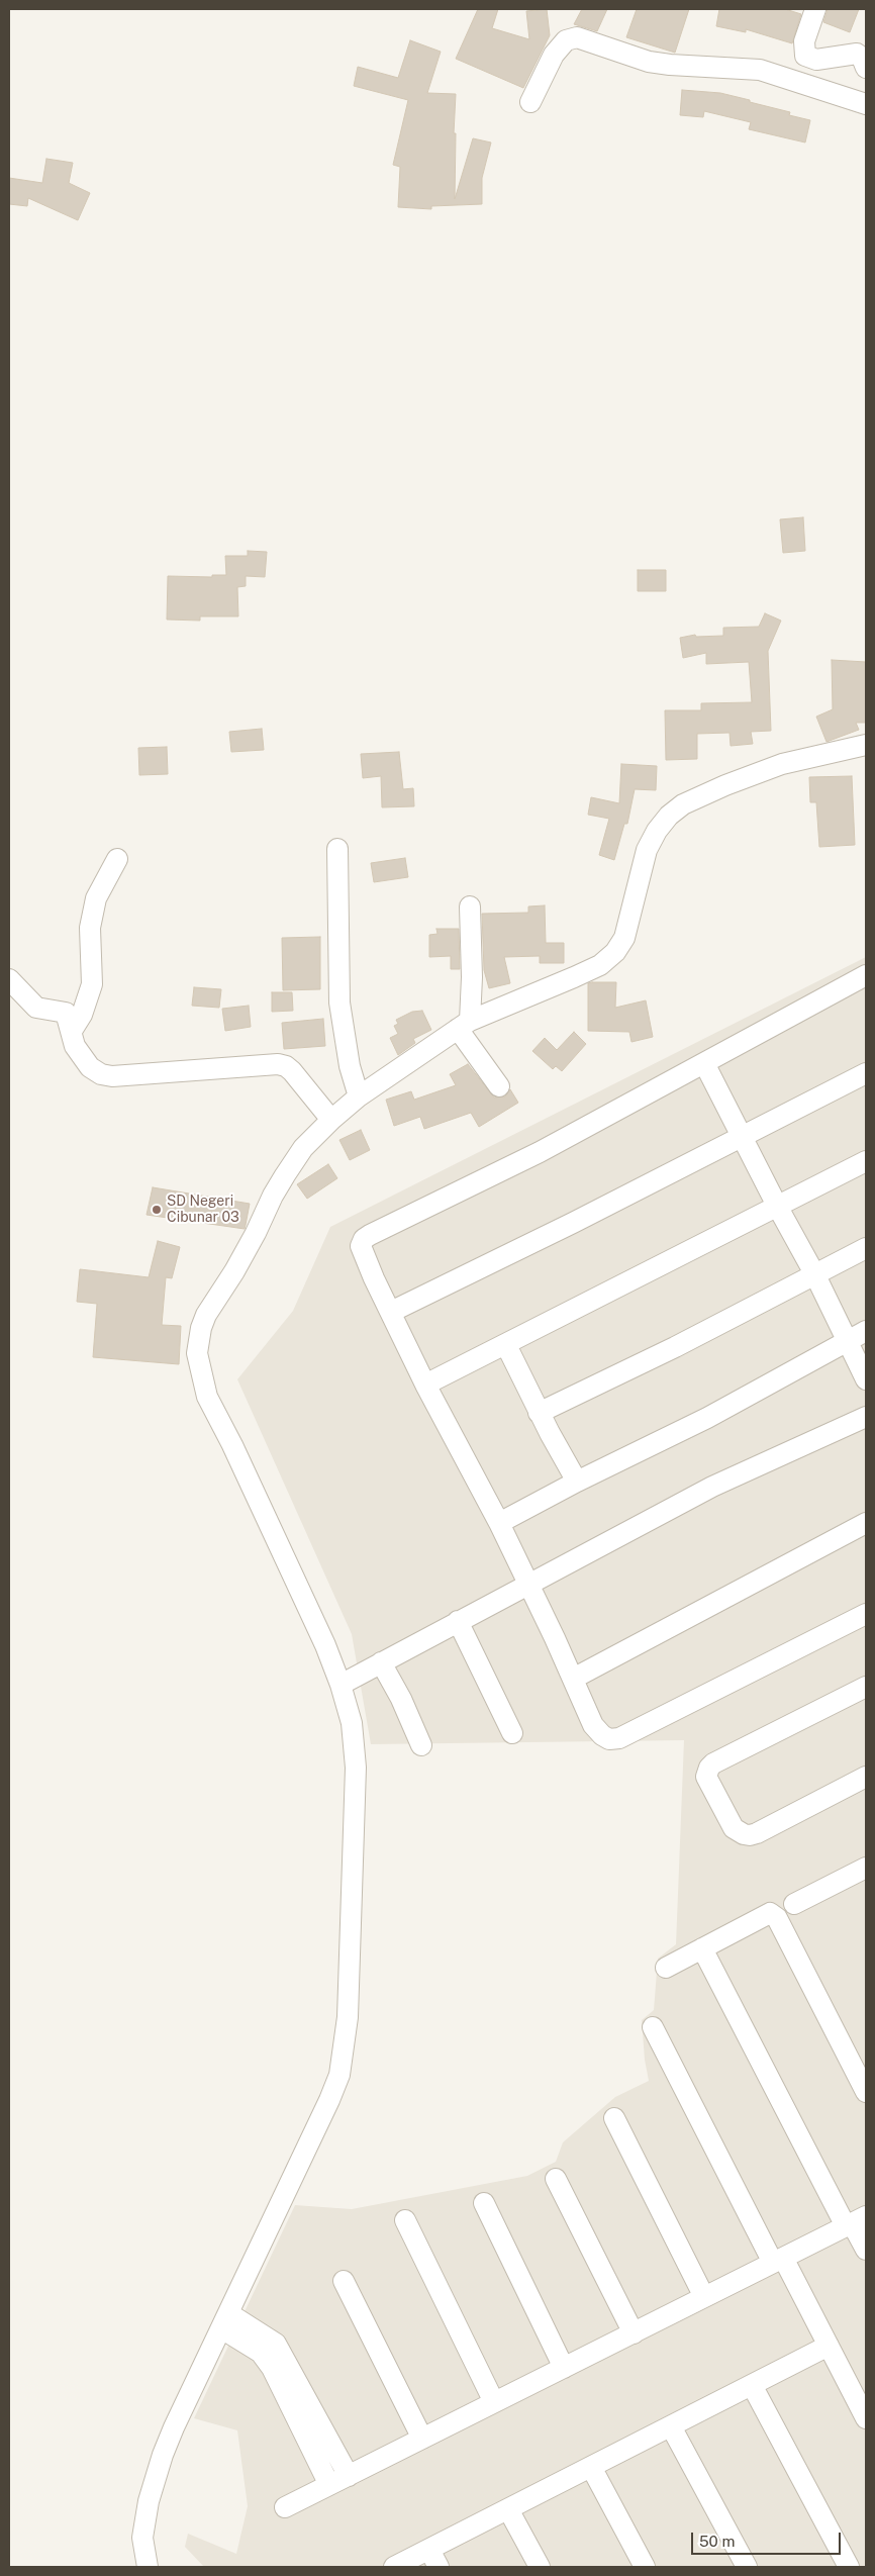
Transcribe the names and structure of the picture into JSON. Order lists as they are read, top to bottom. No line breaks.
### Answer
{"places":["SD Negeri Cibunar 03"],"scale_bar":"50 m"}
